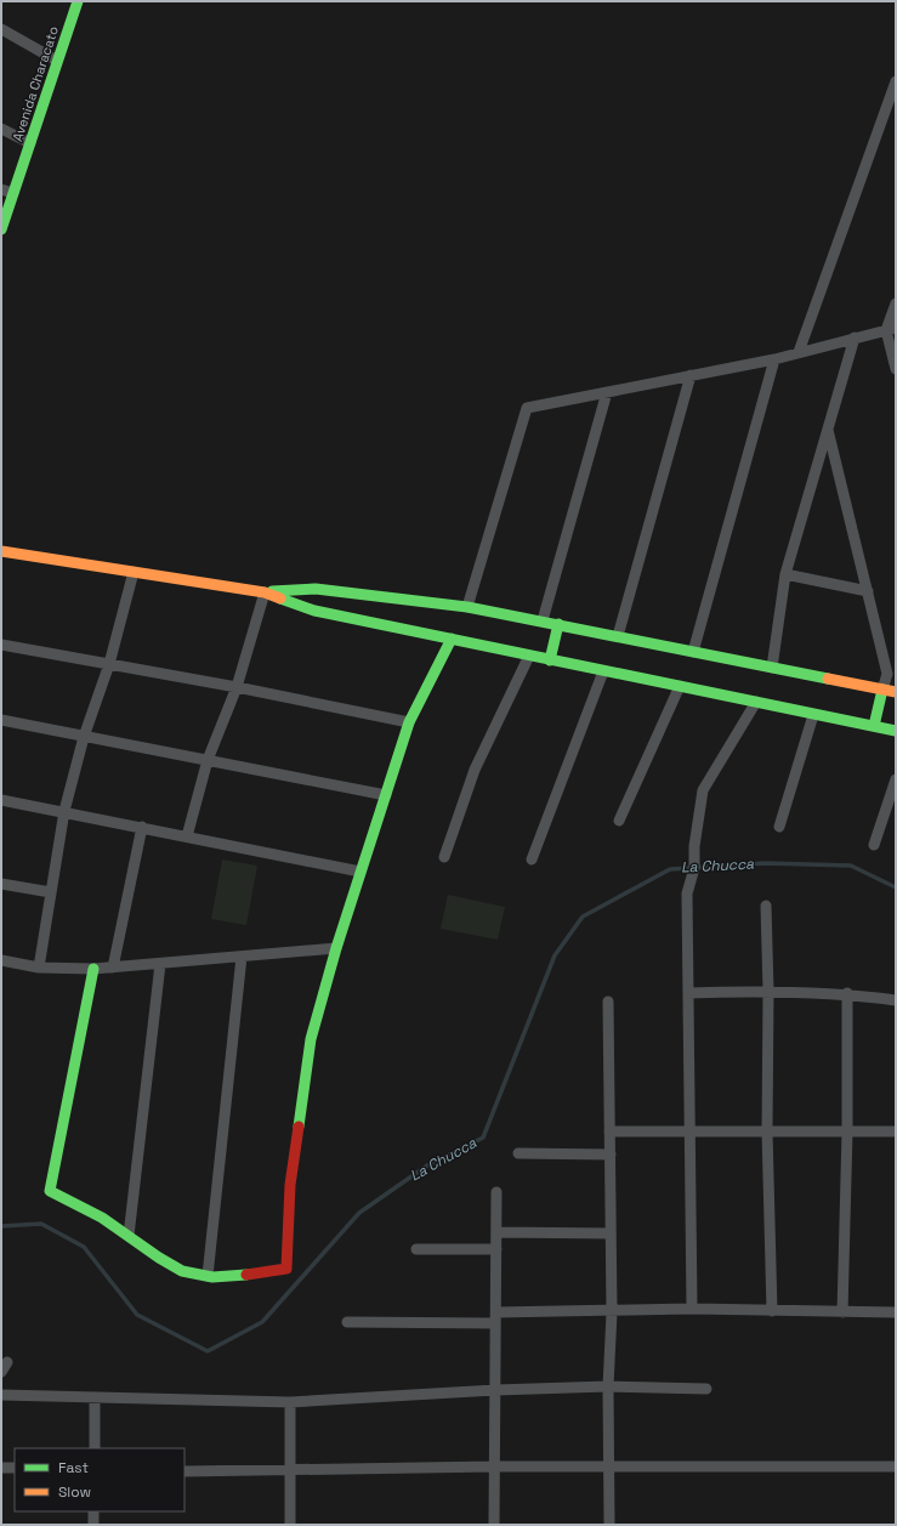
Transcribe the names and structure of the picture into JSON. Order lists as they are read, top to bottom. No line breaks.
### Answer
{"streets":{"street":["Avenida Characato"]},"water":["La Chucca"],"legend":["Fast","Slow"]}
